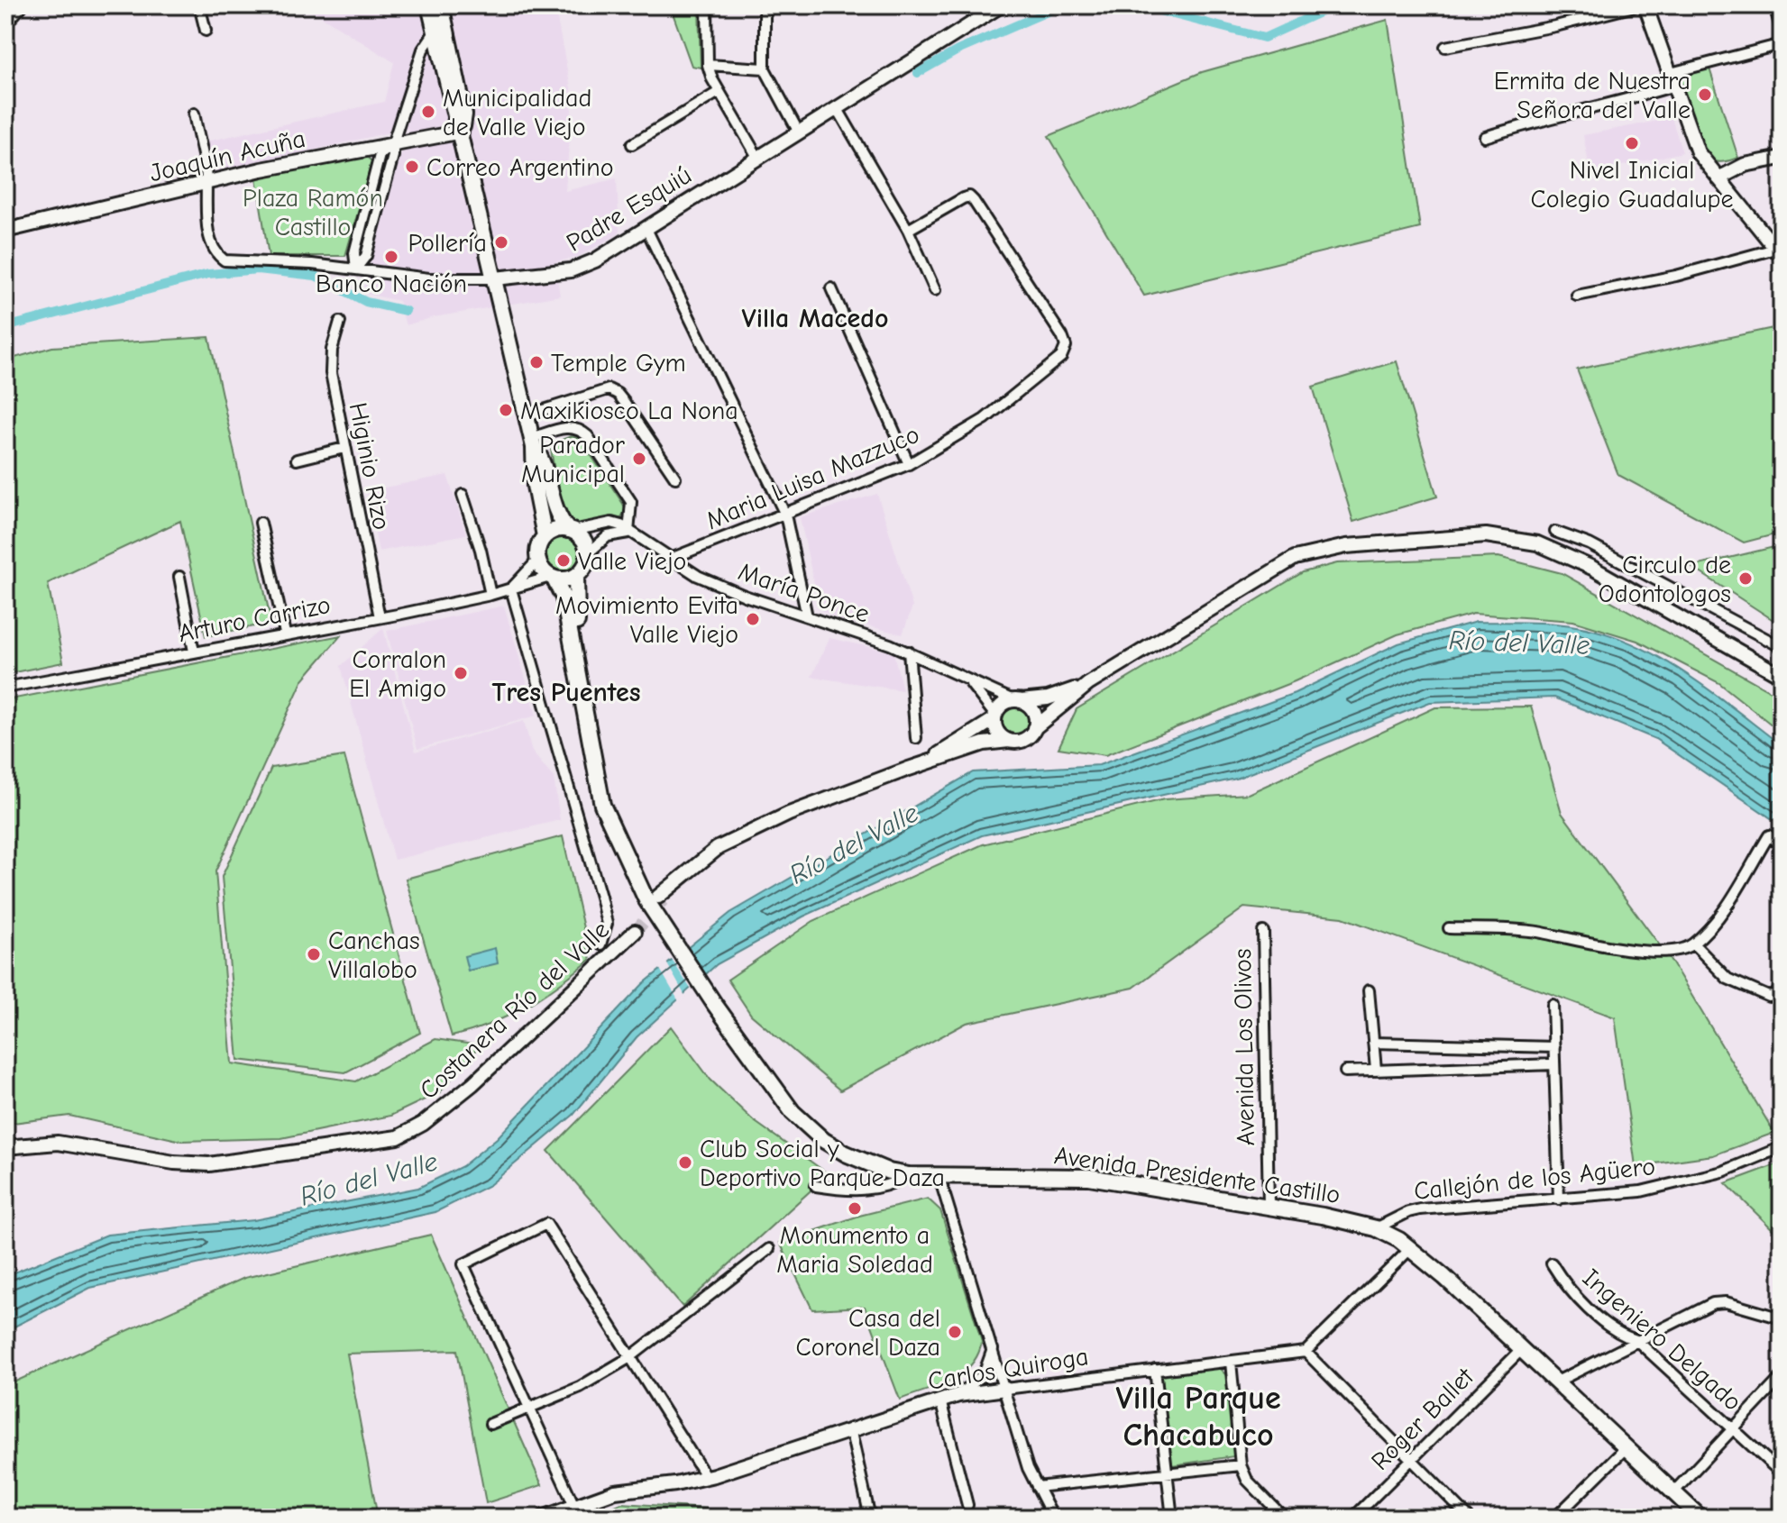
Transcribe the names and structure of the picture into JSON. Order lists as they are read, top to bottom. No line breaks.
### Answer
{"streets":{"main road":["Joaquín Acuña","Padre Esquiú","Costanera Río del Valle","Avenida Presidente Castillo","Carlos Quiroga"],"street":["Higinio Rizo","Maria Luisa Mazzuco","María Ponce","Arturo Carrizo","Avenida Los Olivos","Callejón de los Agüero","Ingeniero Delgado","Roger Ballet"]},"crossings":[["Joaquín Acuña","Padre Esquiú"],["Higinio Rizo","Arturo Carrizo"],["Maria Luisa Mazzuco","María Ponce"],["María Ponce","Arturo Carrizo"],["María Ponce","Avenida Presidente Castillo"],["Arturo Carrizo","Avenida Presidente Castillo"],["Avenida Los Olivos","Avenida Presidente Castillo"],["Avenida Presidente Castillo","Callejón de los Agüero"],["Avenida Presidente Castillo","Roger Ballet"]],"districts":["Villa Macedo","Tres Puentes","Villa Parque Chacabuco"],"water":["Río del Valle"],"parks":["Plaza Ramón Castillo"],"places":["Ermita de Nuestra Señora del Valle","Municipalidad de Valle Viejo","Nivel Inicial Colegio Guadalupe","Correo Argentino","Pollería","Banco Nación","Temple Gym","Maxikiosco La Nona","Parador Municipal","Valle Viejo","Circulo de Odontologos","Movimiento Evita Valle Viejo","Corralon El Amigo","Canchas Villalobo","Club Social y Deportivo Parque Daza","Monumento a Maria Soledad","Casa del Coronel Daza"]}
